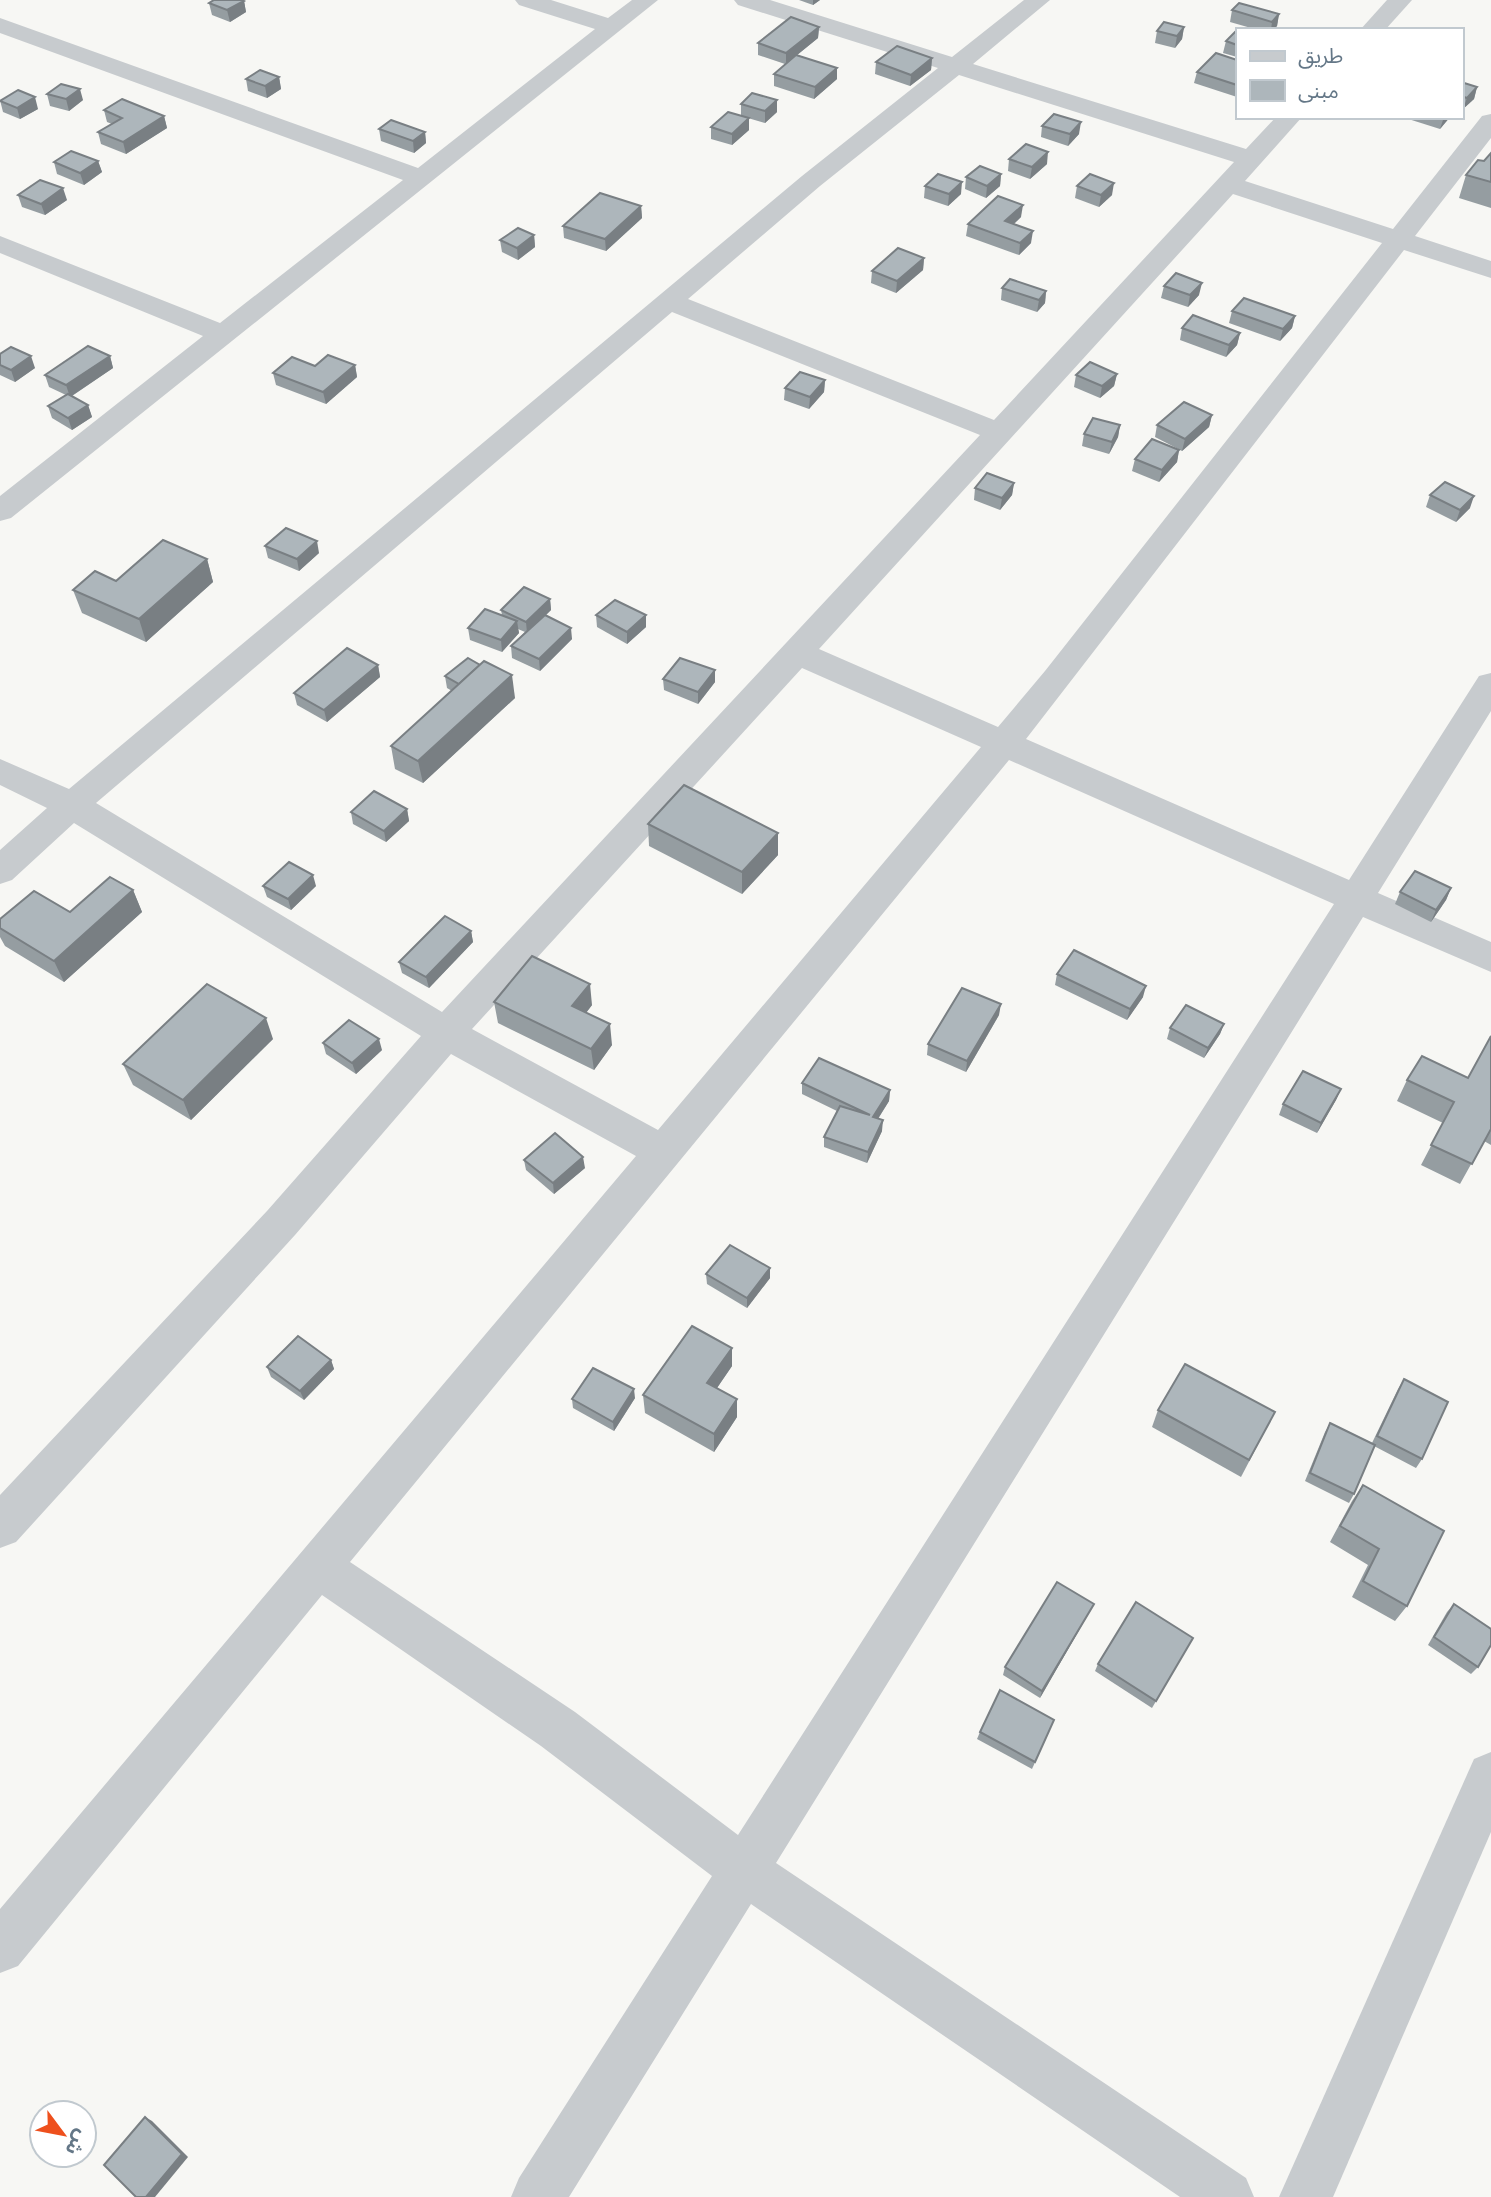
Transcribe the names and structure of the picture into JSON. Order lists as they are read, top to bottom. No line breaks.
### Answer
{"legend":["طريق","مبنى"],"north":"bottom right"}
